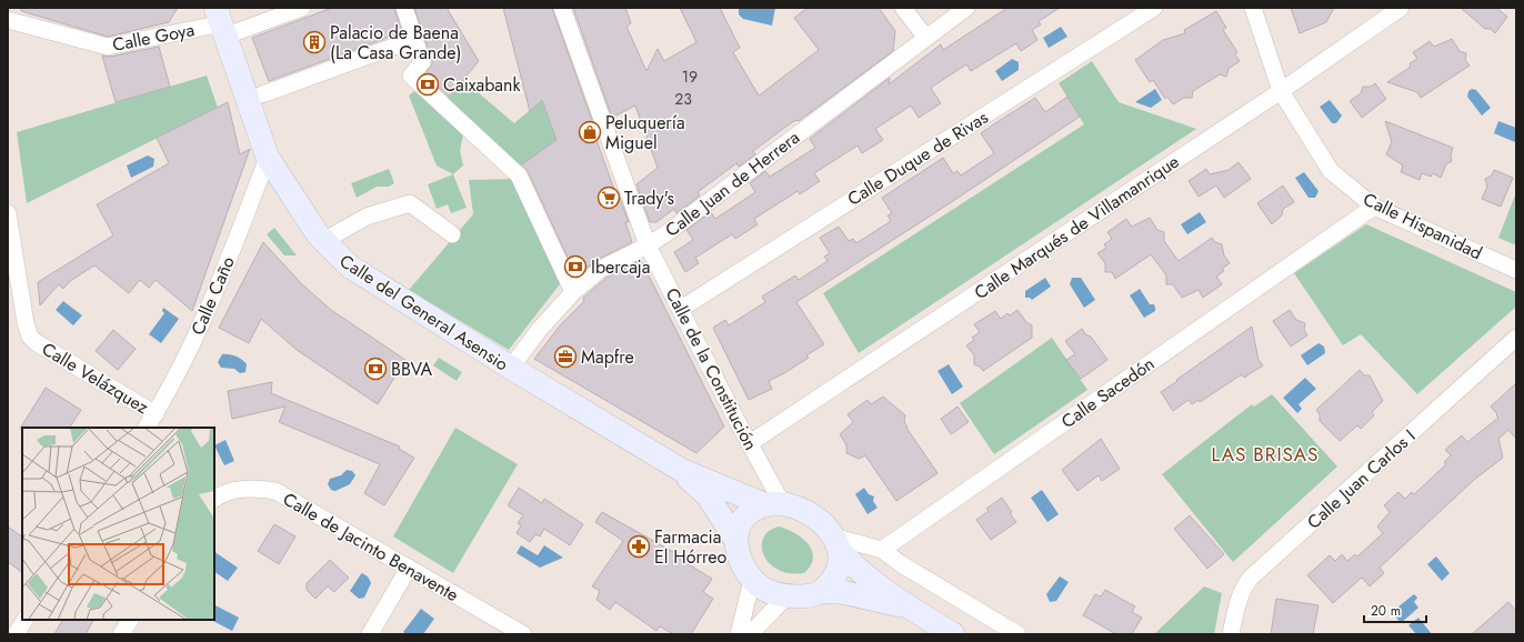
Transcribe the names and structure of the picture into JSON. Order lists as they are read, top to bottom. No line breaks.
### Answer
{"streets":{"main road":["Calle del General Asensio"],"street":["Calle Goya","Calle Duque de Rivas","Calle Juan de Herrera","Calle Hispanidad","Calle Marqués de Villamanrique","Calle Caño","Calle de la Constitución","Calle Velázquez","Calle Sacedón","Calle Juan Carlos I","Calle de Jacinto Benavente"]},"crossings":[["Calle Goya","Calle del General Asensio"],["Calle Duque de Rivas","Calle de la Constitución"],["Calle Juan de Herrera","Calle del General Asensio"],["Calle Juan de Herrera","Calle de la Constitución"],["Calle Hispanidad","Calle Marqués de Villamanrique"],["Calle Hispanidad","Calle Sacedón"],["Calle Marqués de Villamanrique","Calle de la Constitución"],["Calle Caño","Calle del General Asensio"],["Calle Caño","Calle Velázquez"]],"districts":["LAS BRISAS"],"places":{"building":["Palacio de Baena (La Casa Grande)"],"bank":["Caixabank","Ibercaja","BBVA"],"shop":["Peluquería Miguel"],"supermarket":["Trady's"],"office":["Mapfre"],"pharmacy":["Farmacia El Hórreo"]},"house_numbers":["19","23"],"scale_bar":"20 m"}
